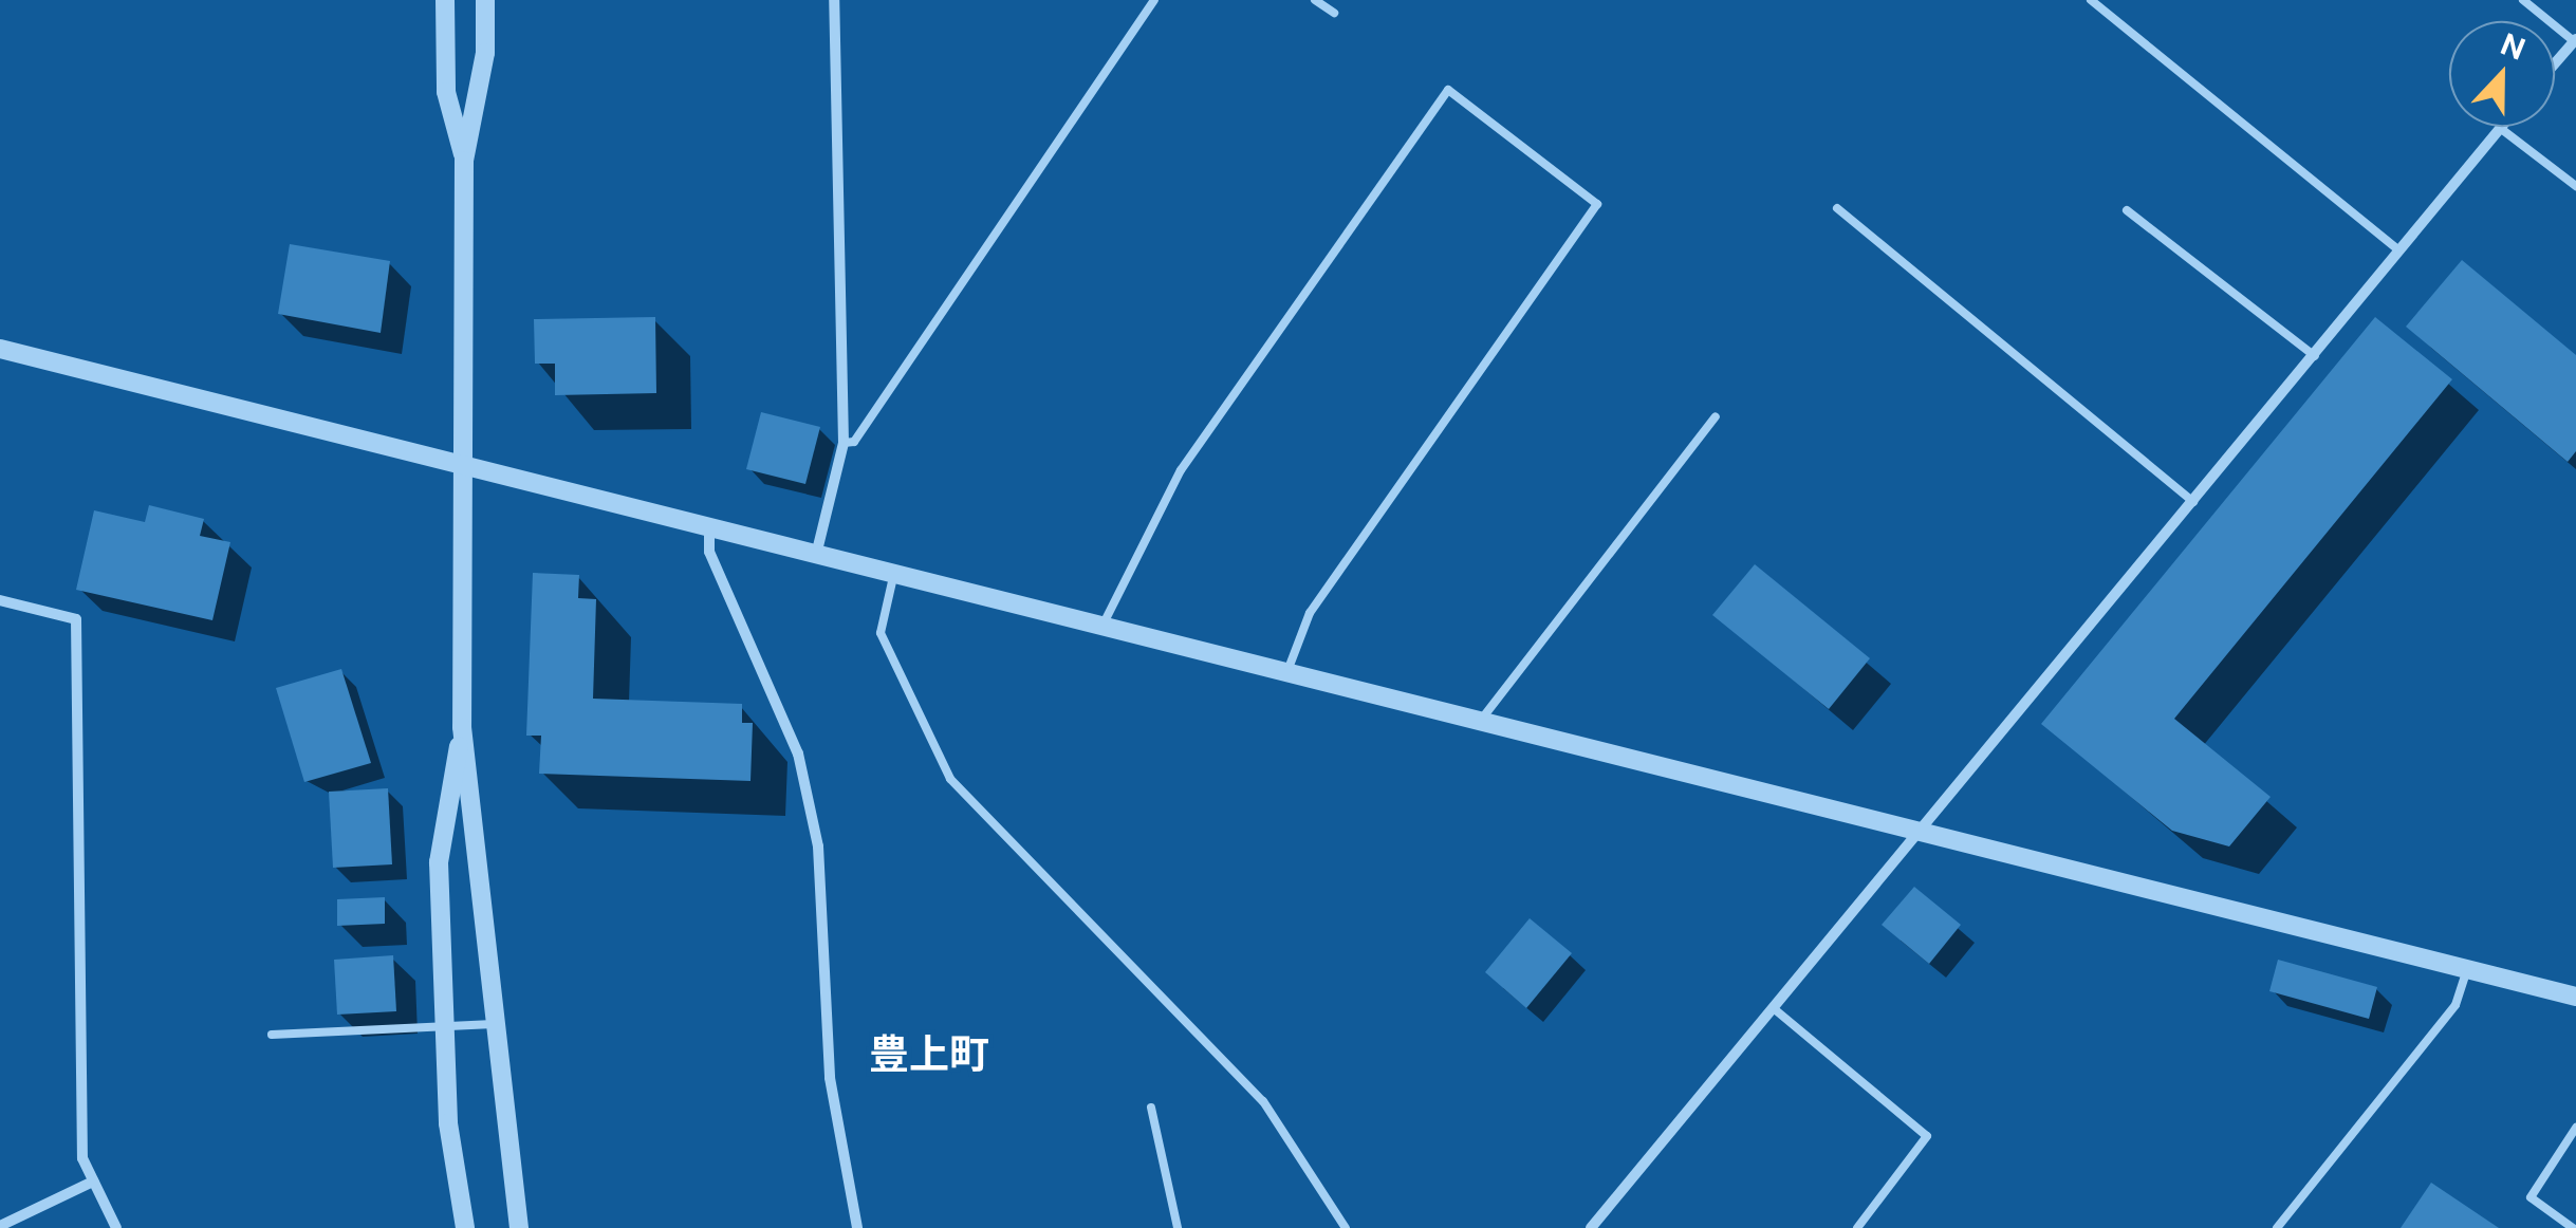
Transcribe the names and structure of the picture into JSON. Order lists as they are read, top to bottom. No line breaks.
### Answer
{"districts":["豊上町"],"north":"top"}
